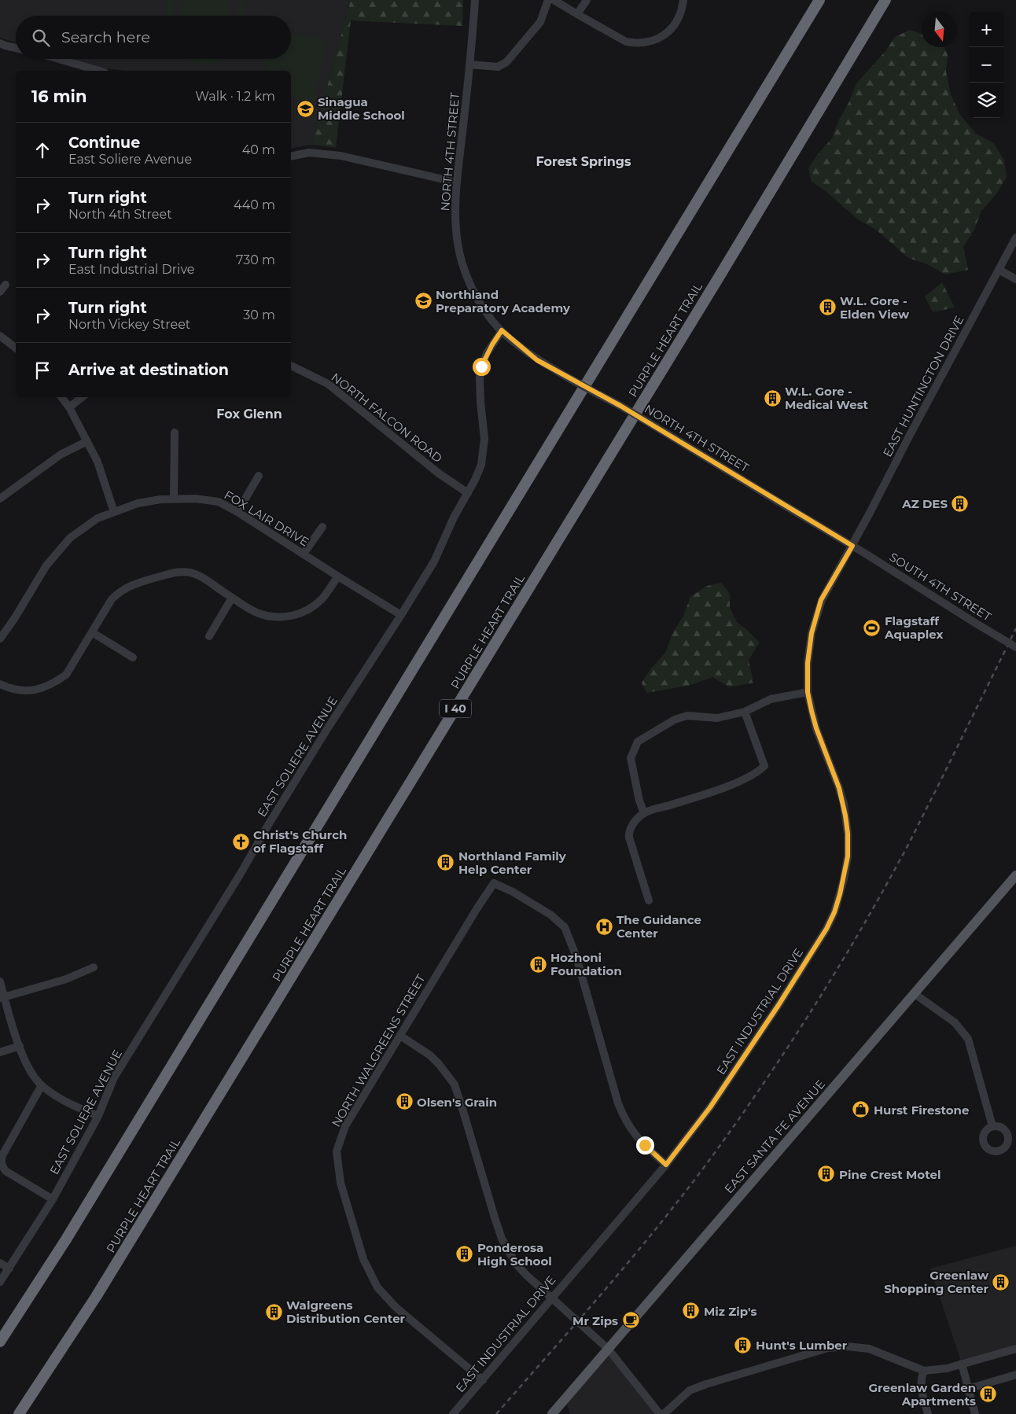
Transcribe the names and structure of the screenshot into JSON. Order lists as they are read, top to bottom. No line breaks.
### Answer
{"streets":{"highway":["PURPLE HEART TRAIL","I 40"],"main road":["EAST SANTA FE AVENUE"],"street":["NORTH 4TH STREET","EAST HUNTINGTON DRIVE","NORTH FALCON ROAD","FOX LAIR DRIVE","SOUTH 4TH STREET","EAST SOLIERE AVENUE","EAST INDUSTRIAL DRIVE","NORTH WALGREENS STREET"]},"crossings":[["NORTH 4TH STREET","EAST HUNTINGTON DRIVE"],["NORTH 4TH STREET","SOUTH 4TH STREET"],["NORTH 4TH STREET","EAST SOLIERE AVENUE"],["NORTH 4TH STREET","EAST INDUSTRIAL DRIVE"],["EAST HUNTINGTON DRIVE","SOUTH 4TH STREET"],["EAST HUNTINGTON DRIVE","EAST INDUSTRIAL DRIVE"],["NORTH FALCON ROAD","EAST SOLIERE AVENUE"],["FOX LAIR DRIVE","EAST SOLIERE AVENUE"],["SOUTH 4TH STREET","EAST INDUSTRIAL DRIVE"],["EAST INDUSTRIAL DRIVE","NORTH WALGREENS STREET"]],"districts":["Forest Springs","Fox Glenn"],"places":{"school or university":["Sinagua Middle School","Northland Preparatory Academy"],"building":["W.L. Gore - Elden View","W.L. Gore - Medical West","AZ DES","Northland Family Help Center","Hozhoni Foundation","Olsen's Grain","Pine Crest Motel","Ponderosa High School","Greenlaw Shopping Center","Miz Zip's","Walgreens Distribution Center","Hunt's Lumber","Greenlaw Garden Apartments"],"sports":["Flagstaff Aquaplex"],"church":["Christ's Church of Flagstaff"],"hospital":["The Guidance Center"],"shop":["Hurst Firestone"],"cafe":["Mr Zips"]},"north":"bottom","page":{"map_buttons":["+","−"],"search":"Search here","heading":["16 min","Walk · 1.2 km"],"list":[["Continue","East Soliere Avenue","40 m"],["Turn right","North 4th Street","440 m"],["Turn right","East Industrial Drive","730 m"],["Turn right","North Vickey Street","30 m"],"Arrive at destination"]}}
